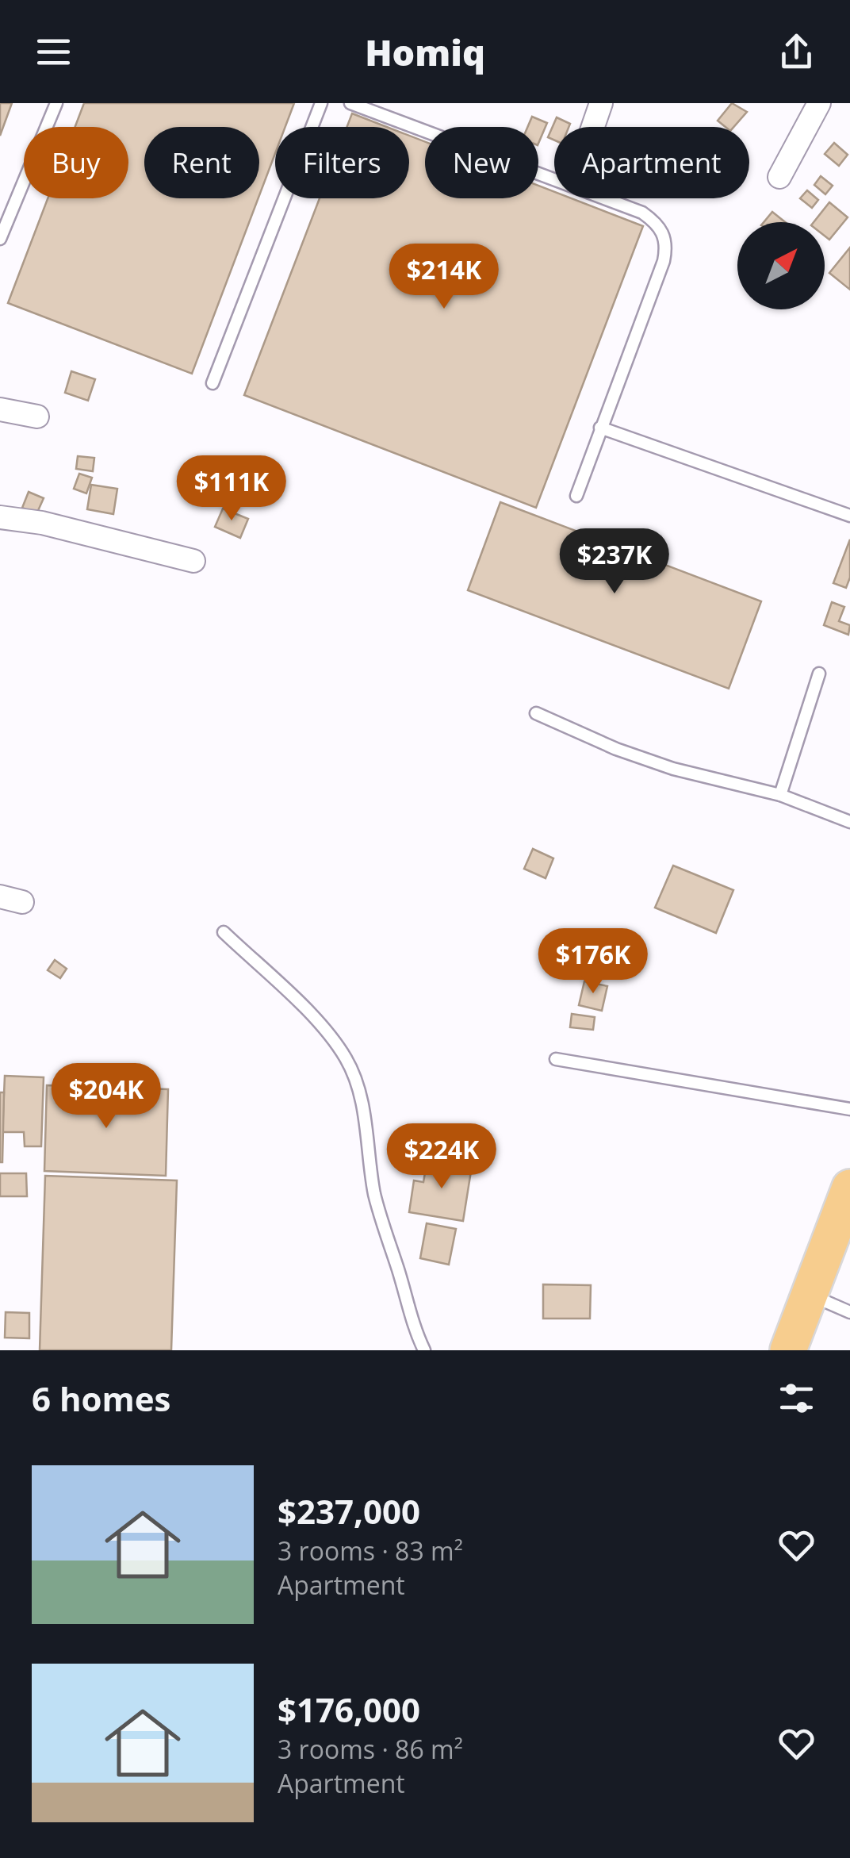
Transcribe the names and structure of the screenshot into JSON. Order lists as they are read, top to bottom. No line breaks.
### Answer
{"north":"top right","page":{"header":"Homiq","chip":["Buy","Rent","Filters","New","Apartment"],"price":["$214K","$111K","$237K","$176K","$204K","$224K"],"heading":"6 homes","list":[{"name":"$237,000","note":"3 rooms · 83 m² · Apartment"},{"name":"$176,000","note":"3 rooms · 86 m² · Apartment"}]}}
